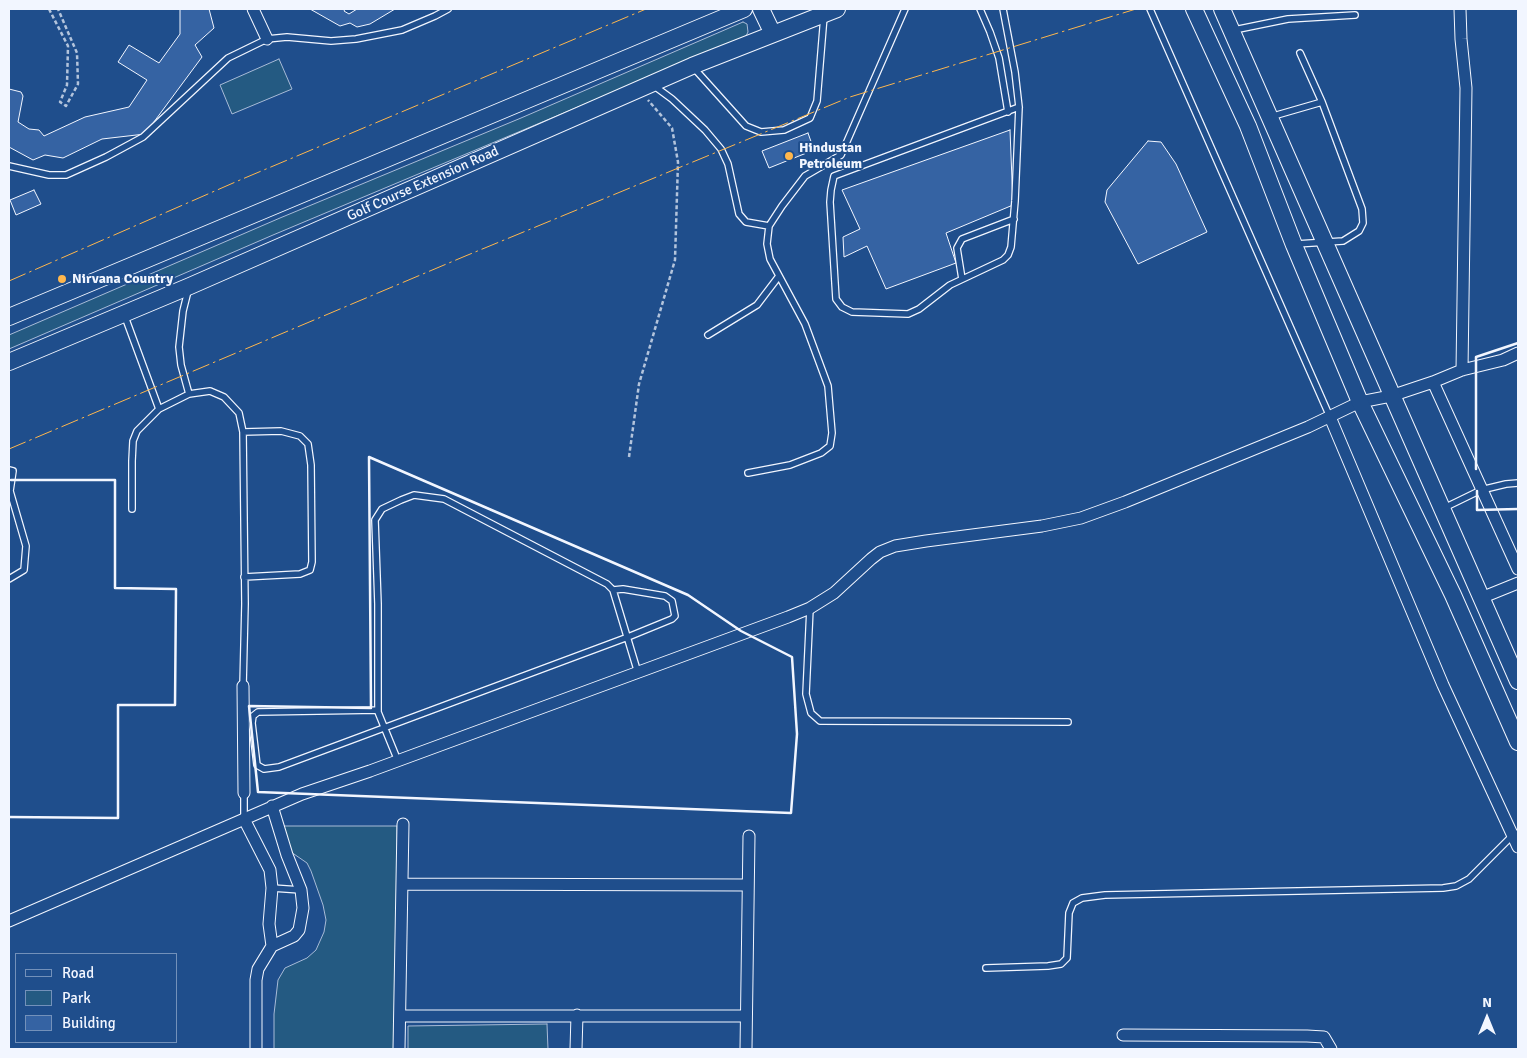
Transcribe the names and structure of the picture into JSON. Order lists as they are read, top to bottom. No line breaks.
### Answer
{"streets":{"main road":["Golf Course Extension Road"]},"places":["Hindustan Petroleum","Nirvana Country"],"legend":["Road","Park","Building"],"north":"top"}
